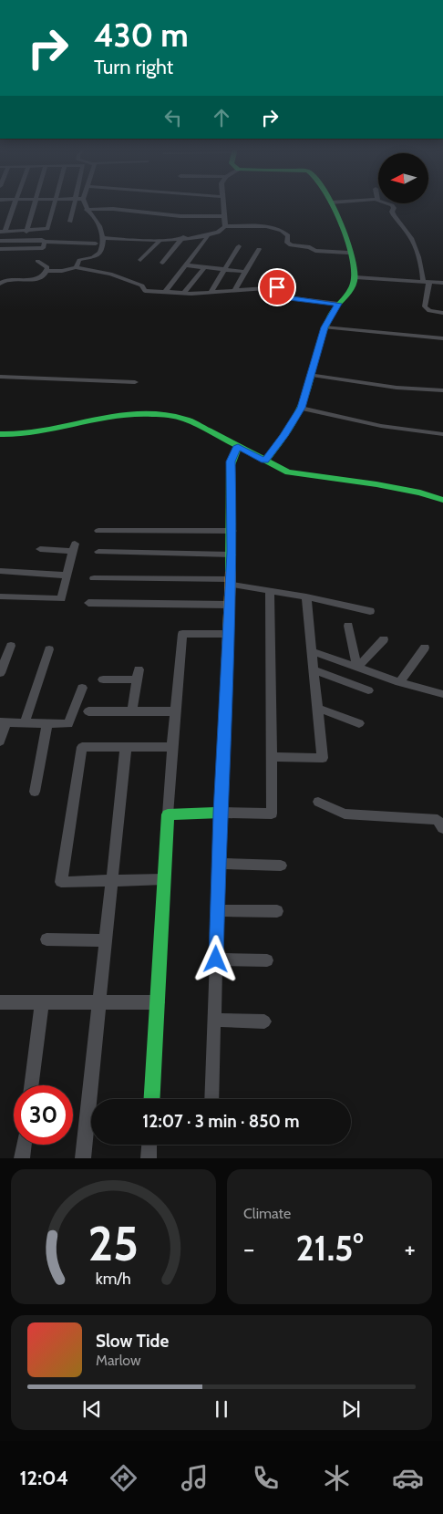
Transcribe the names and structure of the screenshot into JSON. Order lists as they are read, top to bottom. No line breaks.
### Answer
{"north":"left","page":{"turn":["430 m","Turn right"],"limit":"30","trip":"12:07 · 3 min · 850 m","tile":"Climate","heat":["−","21.5°","+"],"song":["Slow Tide","Marlow"],"tabs":"12:04","gauge":["25","km/h"]}}
